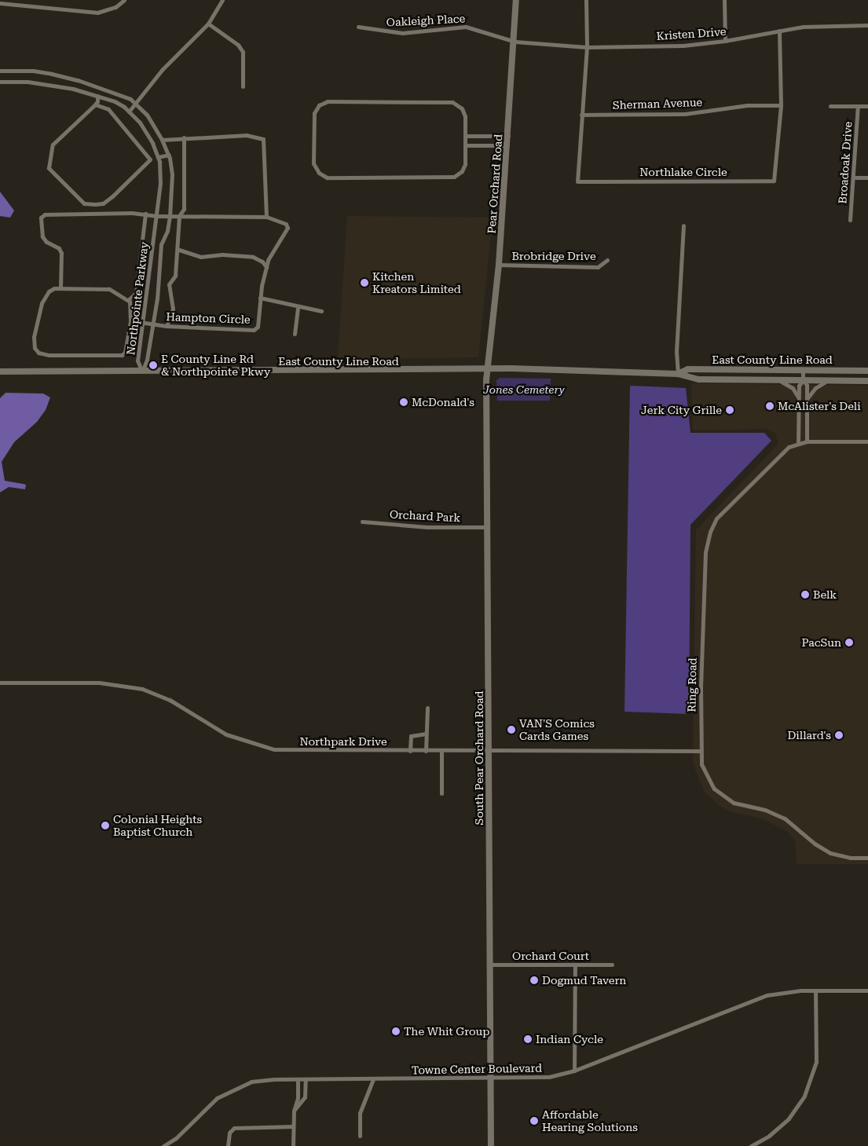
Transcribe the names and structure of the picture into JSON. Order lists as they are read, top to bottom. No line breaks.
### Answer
{"streets":{"street":["Oakleigh Place","Kristen Drive","Sherman Avenue","Broadoak Drive","Northlake Circle","Pear Orchard Road","Brobridge Drive","Northpointe Parkway","Hampton Circle","East County Line Road","Orchard Park","Ring Road","Northpark Drive","South Pear Orchard Road","Orchard Court","Towne Center Boulevard"]},"crossings":[["Oakleigh Place","Kristen Drive"],["Oakleigh Place","Pear Orchard Road"],["Kristen Drive","Northlake Circle"],["Kristen Drive","Pear Orchard Road"],["Sherman Avenue","Northlake Circle"],["Pear Orchard Road","Brobridge Drive"],["Pear Orchard Road","East County Line Road"],["Pear Orchard Road","South Pear Orchard Road"],["Northpointe Parkway","Hampton Circle"],["Northpointe Parkway","East County Line Road"],["East County Line Road","South Pear Orchard Road"],["Orchard Park","South Pear Orchard Road"],["Ring Road","Northpark Drive"],["Northpark Drive","South Pear Orchard Road"],["South Pear Orchard Road","Orchard Court"],["South Pear Orchard Road","Towne Center Boulevard"]],"parks":["Jones Cemetery"],"places":["Kitchen Kreators Limited","E County Line Rd & Northpointe Pkwy","McDonald's","McAlister's Deli","Jerk City Grille","Belk","PacSun","VAN'S Comics Cards Games","Dillard's","Colonial Heights Baptist Church","Dogmud Tavern","The Whit Group","Indian Cycle","Affordable Hearing Solutions"]}
